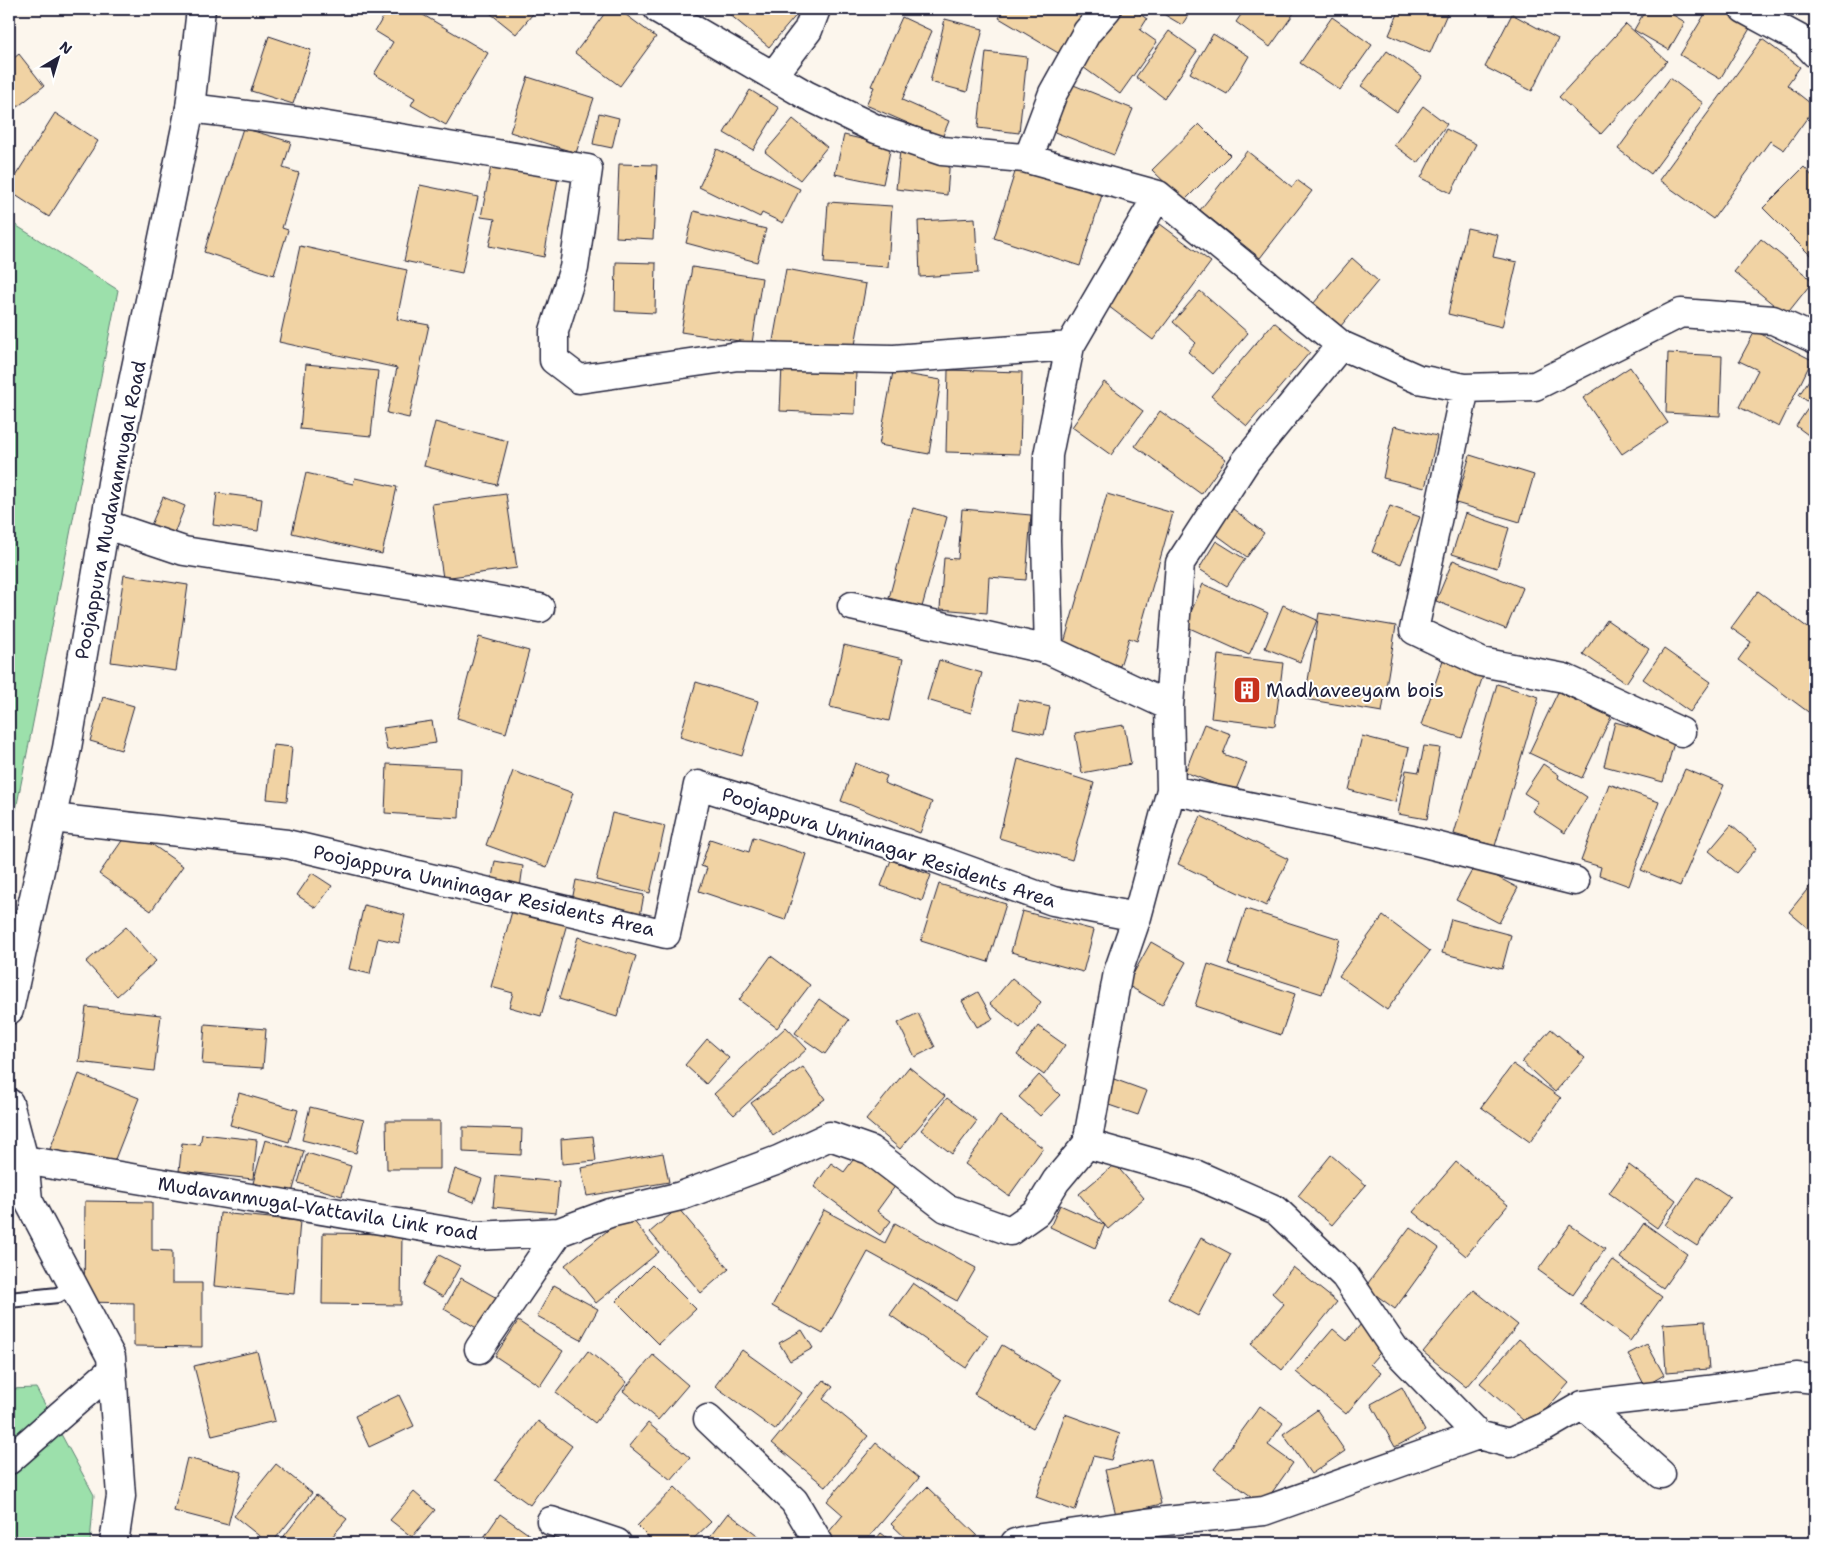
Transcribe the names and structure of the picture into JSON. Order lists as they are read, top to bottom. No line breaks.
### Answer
{"streets":{"street":["Poojappura Mudavanmugal Road","Poojappura Unninagar Residents Area","Mudavanmugal-Vattavila Link road"]},"crossings":[["Poojappura Mudavanmugal Road","Poojappura Unninagar Residents Area"]],"places":{"building":["Madhaveeyam bois"]},"north":"top right"}
